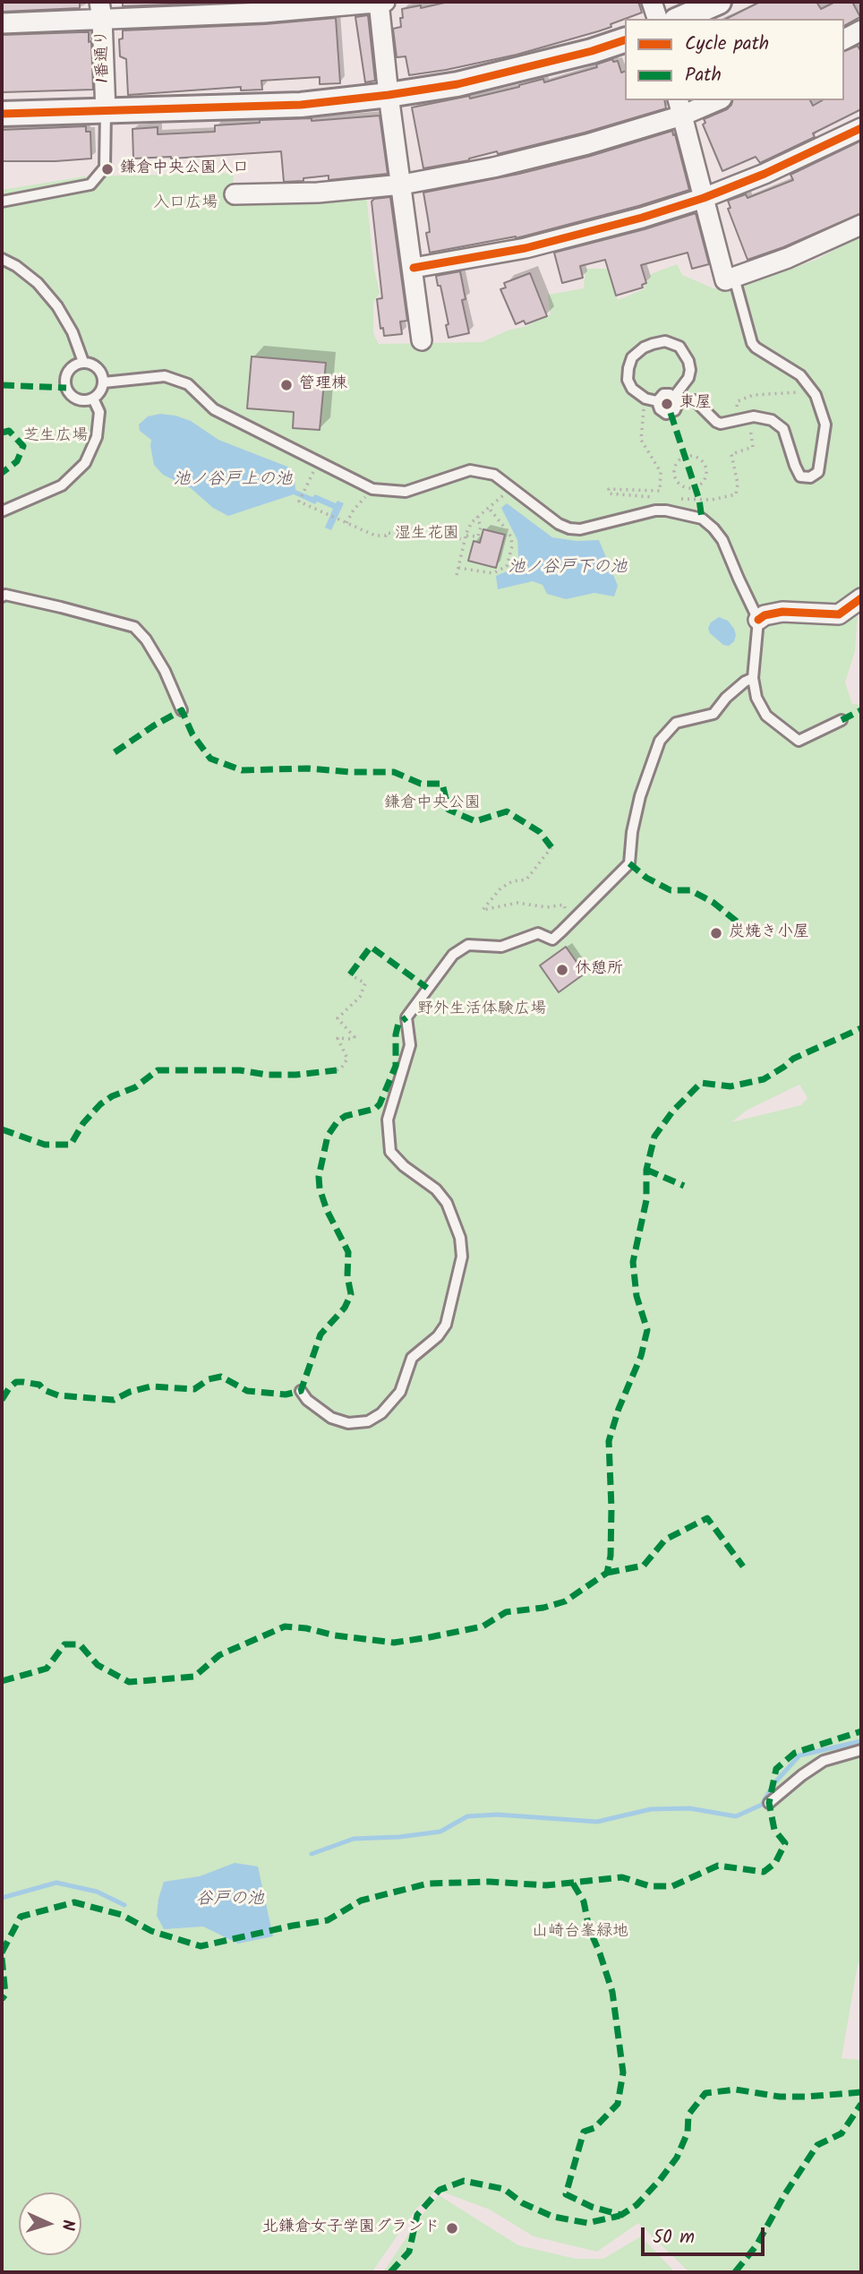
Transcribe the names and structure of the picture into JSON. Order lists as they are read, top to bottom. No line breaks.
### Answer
{"streets":{"street":["1番通り"]},"water":["池ノ谷戸上の池","池ノ谷戸下の池","谷戸の池"],"parks":["入口広場","芝生広場","湿生花園","鎌倉中央公園","野外生活体験広場","山崎台峯緑地"],"places":["鎌倉中央公園入口","管理棟","東屋","炭焼き小屋","休憩所","北鎌倉女子学園グランド"],"legend":["Cycle path","Path"],"scale_bar":"50 m","north":"right"}
